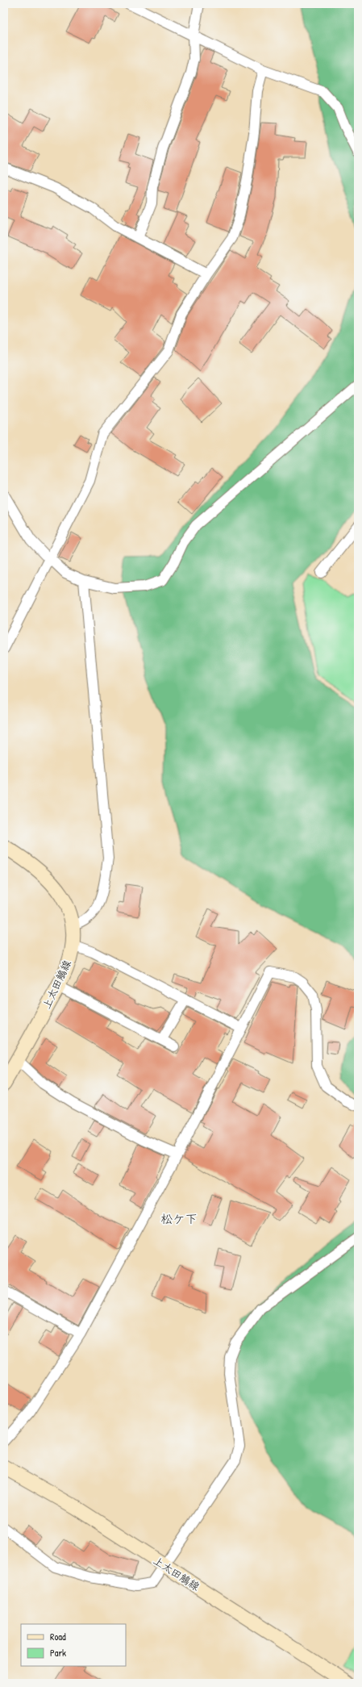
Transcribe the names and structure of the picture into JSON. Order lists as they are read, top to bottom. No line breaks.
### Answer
{"streets":{"main road":["上太田鵤線"]},"districts":["松ケ下"],"legend":["Road","Park"]}
